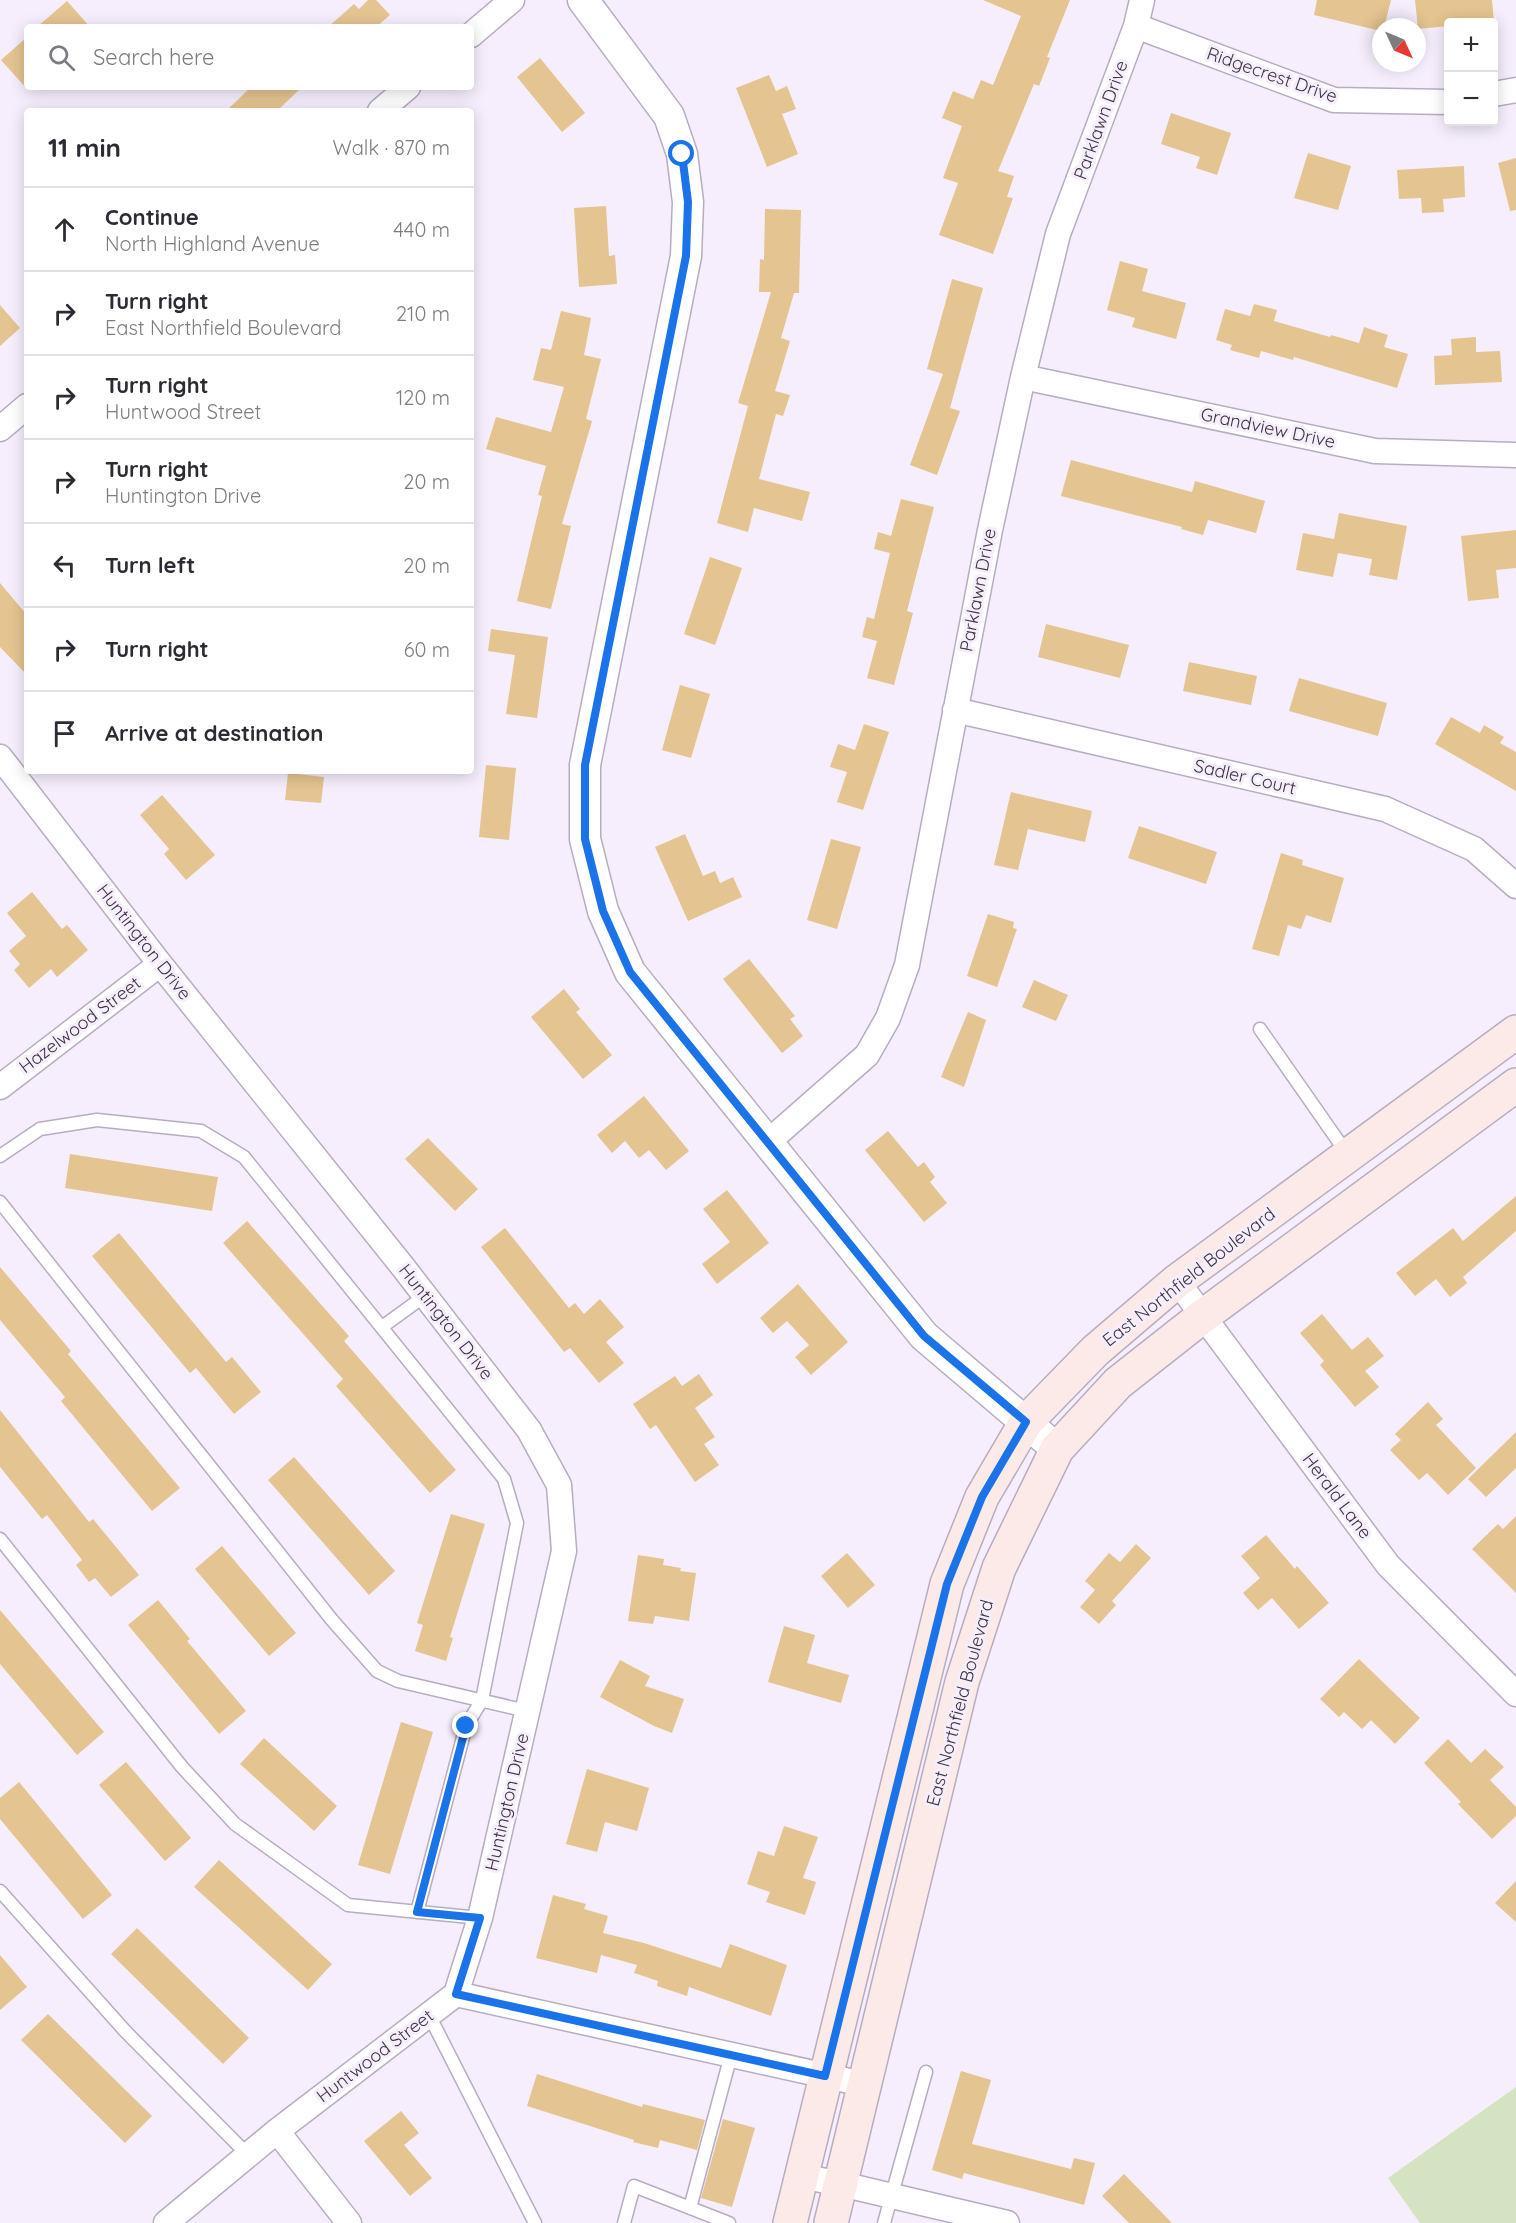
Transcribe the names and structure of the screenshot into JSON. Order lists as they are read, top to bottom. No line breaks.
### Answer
{"streets":{"main road":["East Northfield Boulevard"],"street":["Ridgecrest Drive","Parklawn Drive","Grandview Drive","Sadler Court","Huntington Drive","Hazelwood Street","Herald Lane","Huntwood Street"]},"crossings":[["Ridgecrest Drive","Parklawn Drive"],["Parklawn Drive","Grandview Drive"],["Parklawn Drive","Sadler Court"],["Huntington Drive","Hazelwood Street"],["Huntington Drive","Huntwood Street"],["East Northfield Boulevard","Herald Lane"]],"north":"bottom right","page":{"map_buttons":["+","−"],"search":"Search here","heading":["11 min","Walk · 870 m"],"list":[["Continue","North Highland Avenue","440 m"],["Turn right","East Northfield Boulevard","210 m"],["Turn right","Huntwood Street","120 m"],["Turn right","Huntington Drive","20 m"],["Turn left","20 m"],["Turn right","60 m"],"Arrive at destination"]}}
